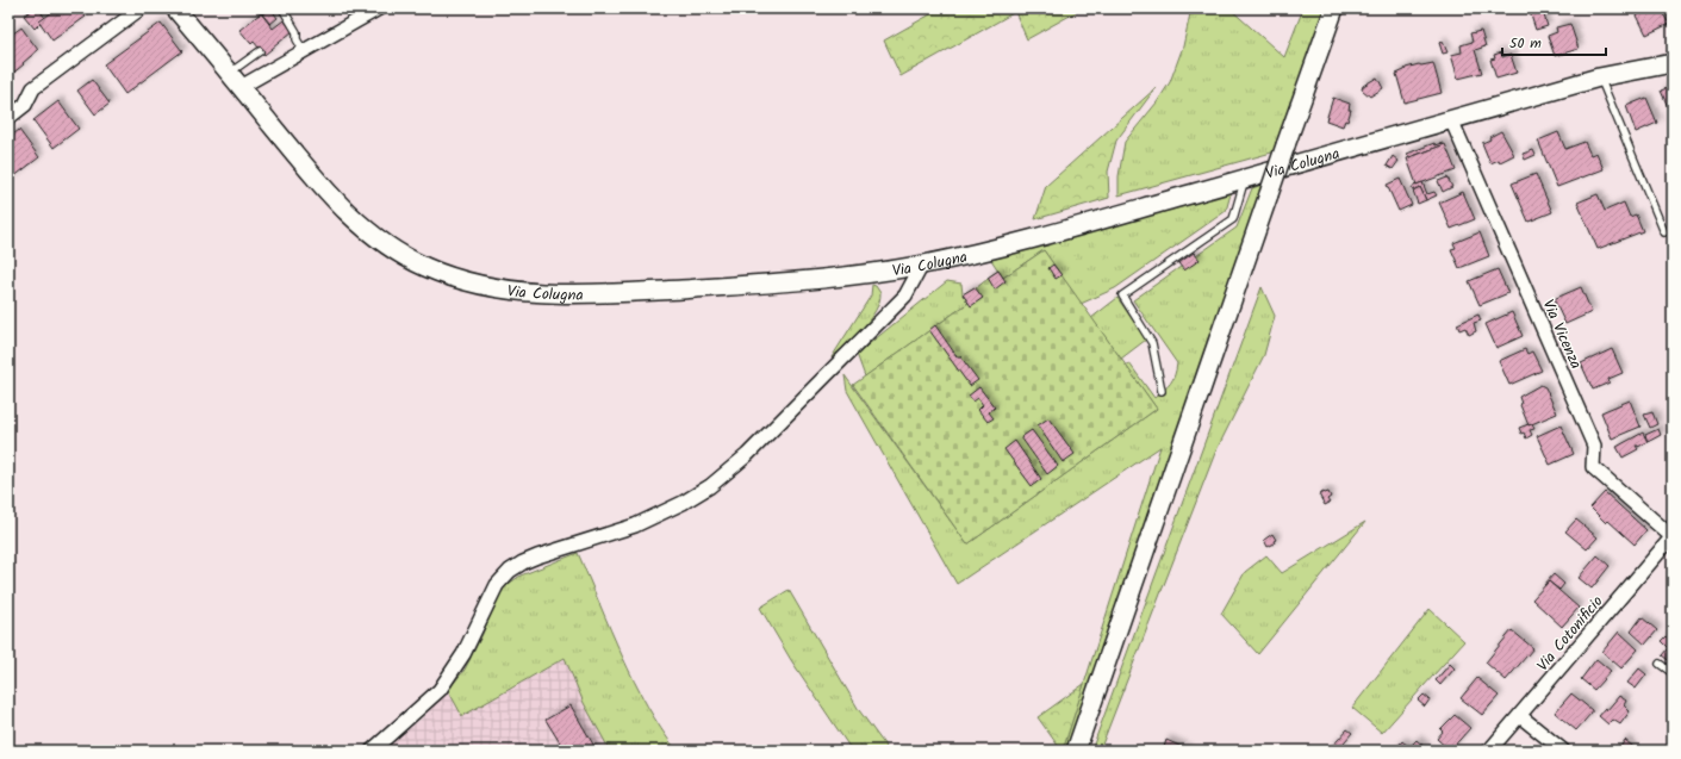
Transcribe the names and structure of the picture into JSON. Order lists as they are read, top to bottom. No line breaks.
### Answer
{"streets":{"street":["Via Colugna","Via Vicenza","Via Cotonificio"]},"crossings":[["Via Colugna","Via Vicenza"],["Via Vicenza","Via Cotonificio"]],"scale_bar":"50 m"}
